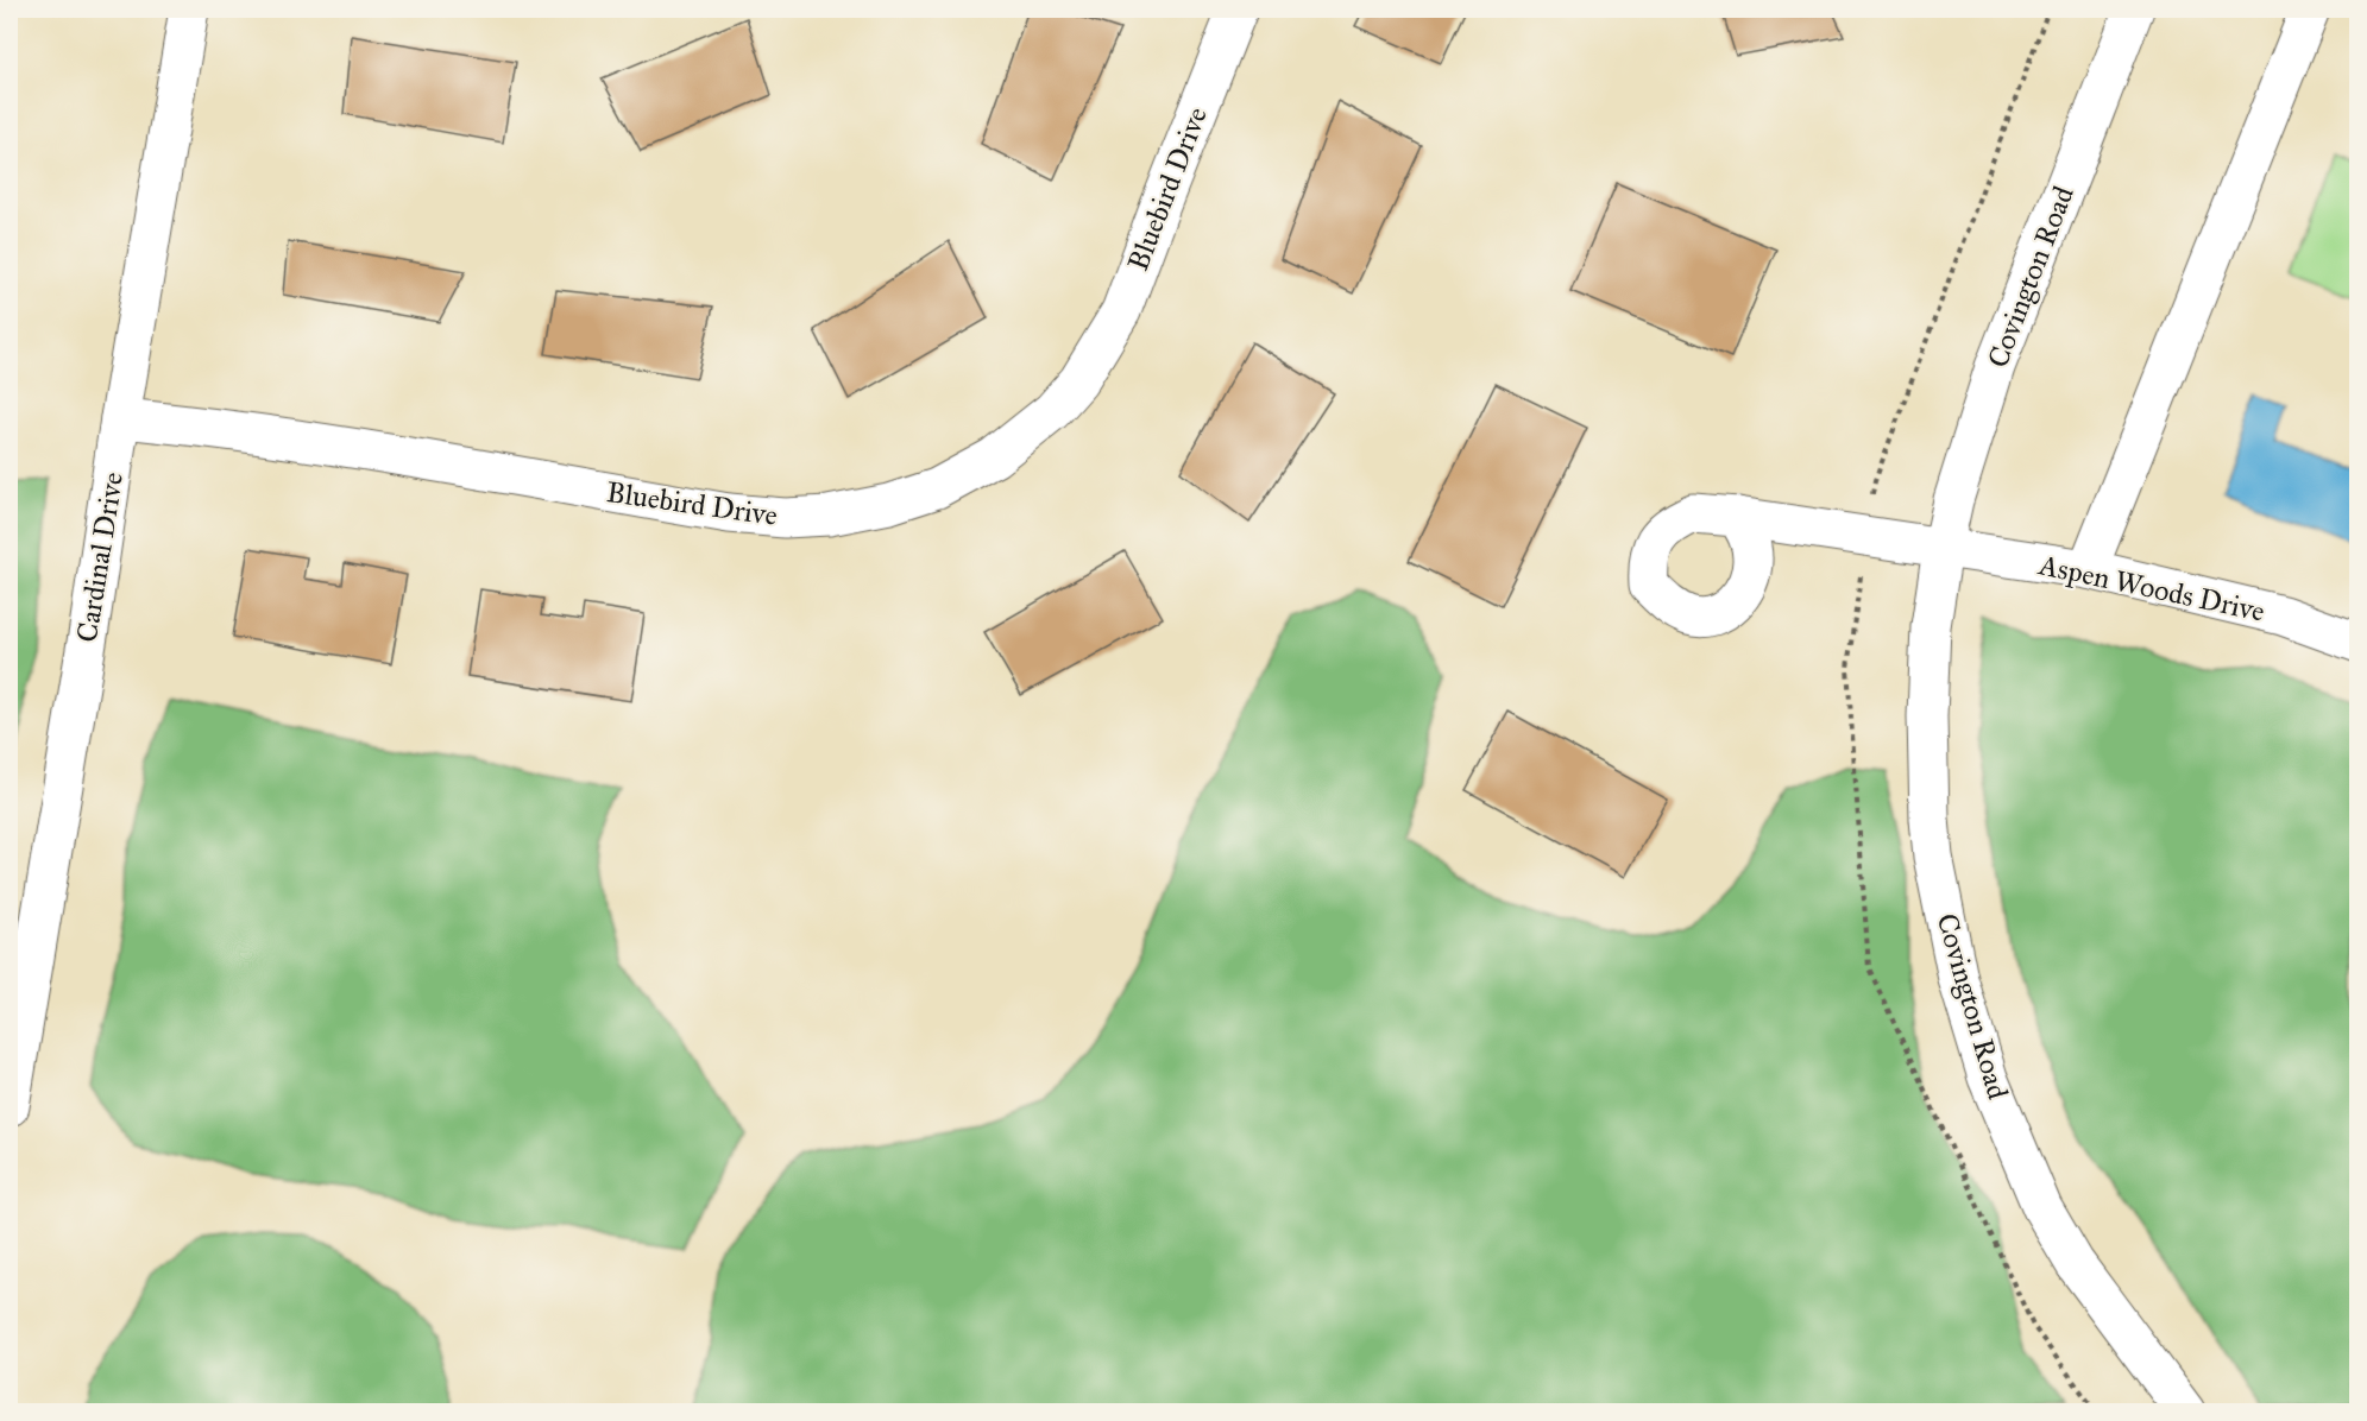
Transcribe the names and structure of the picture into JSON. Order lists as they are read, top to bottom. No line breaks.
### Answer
{"streets":{"street":["Bluebird Drive","Covington Road","Cardinal Drive","Aspen Woods Drive"]},"crossings":[["Bluebird Drive","Cardinal Drive"],["Covington Road","Aspen Woods Drive"]]}
